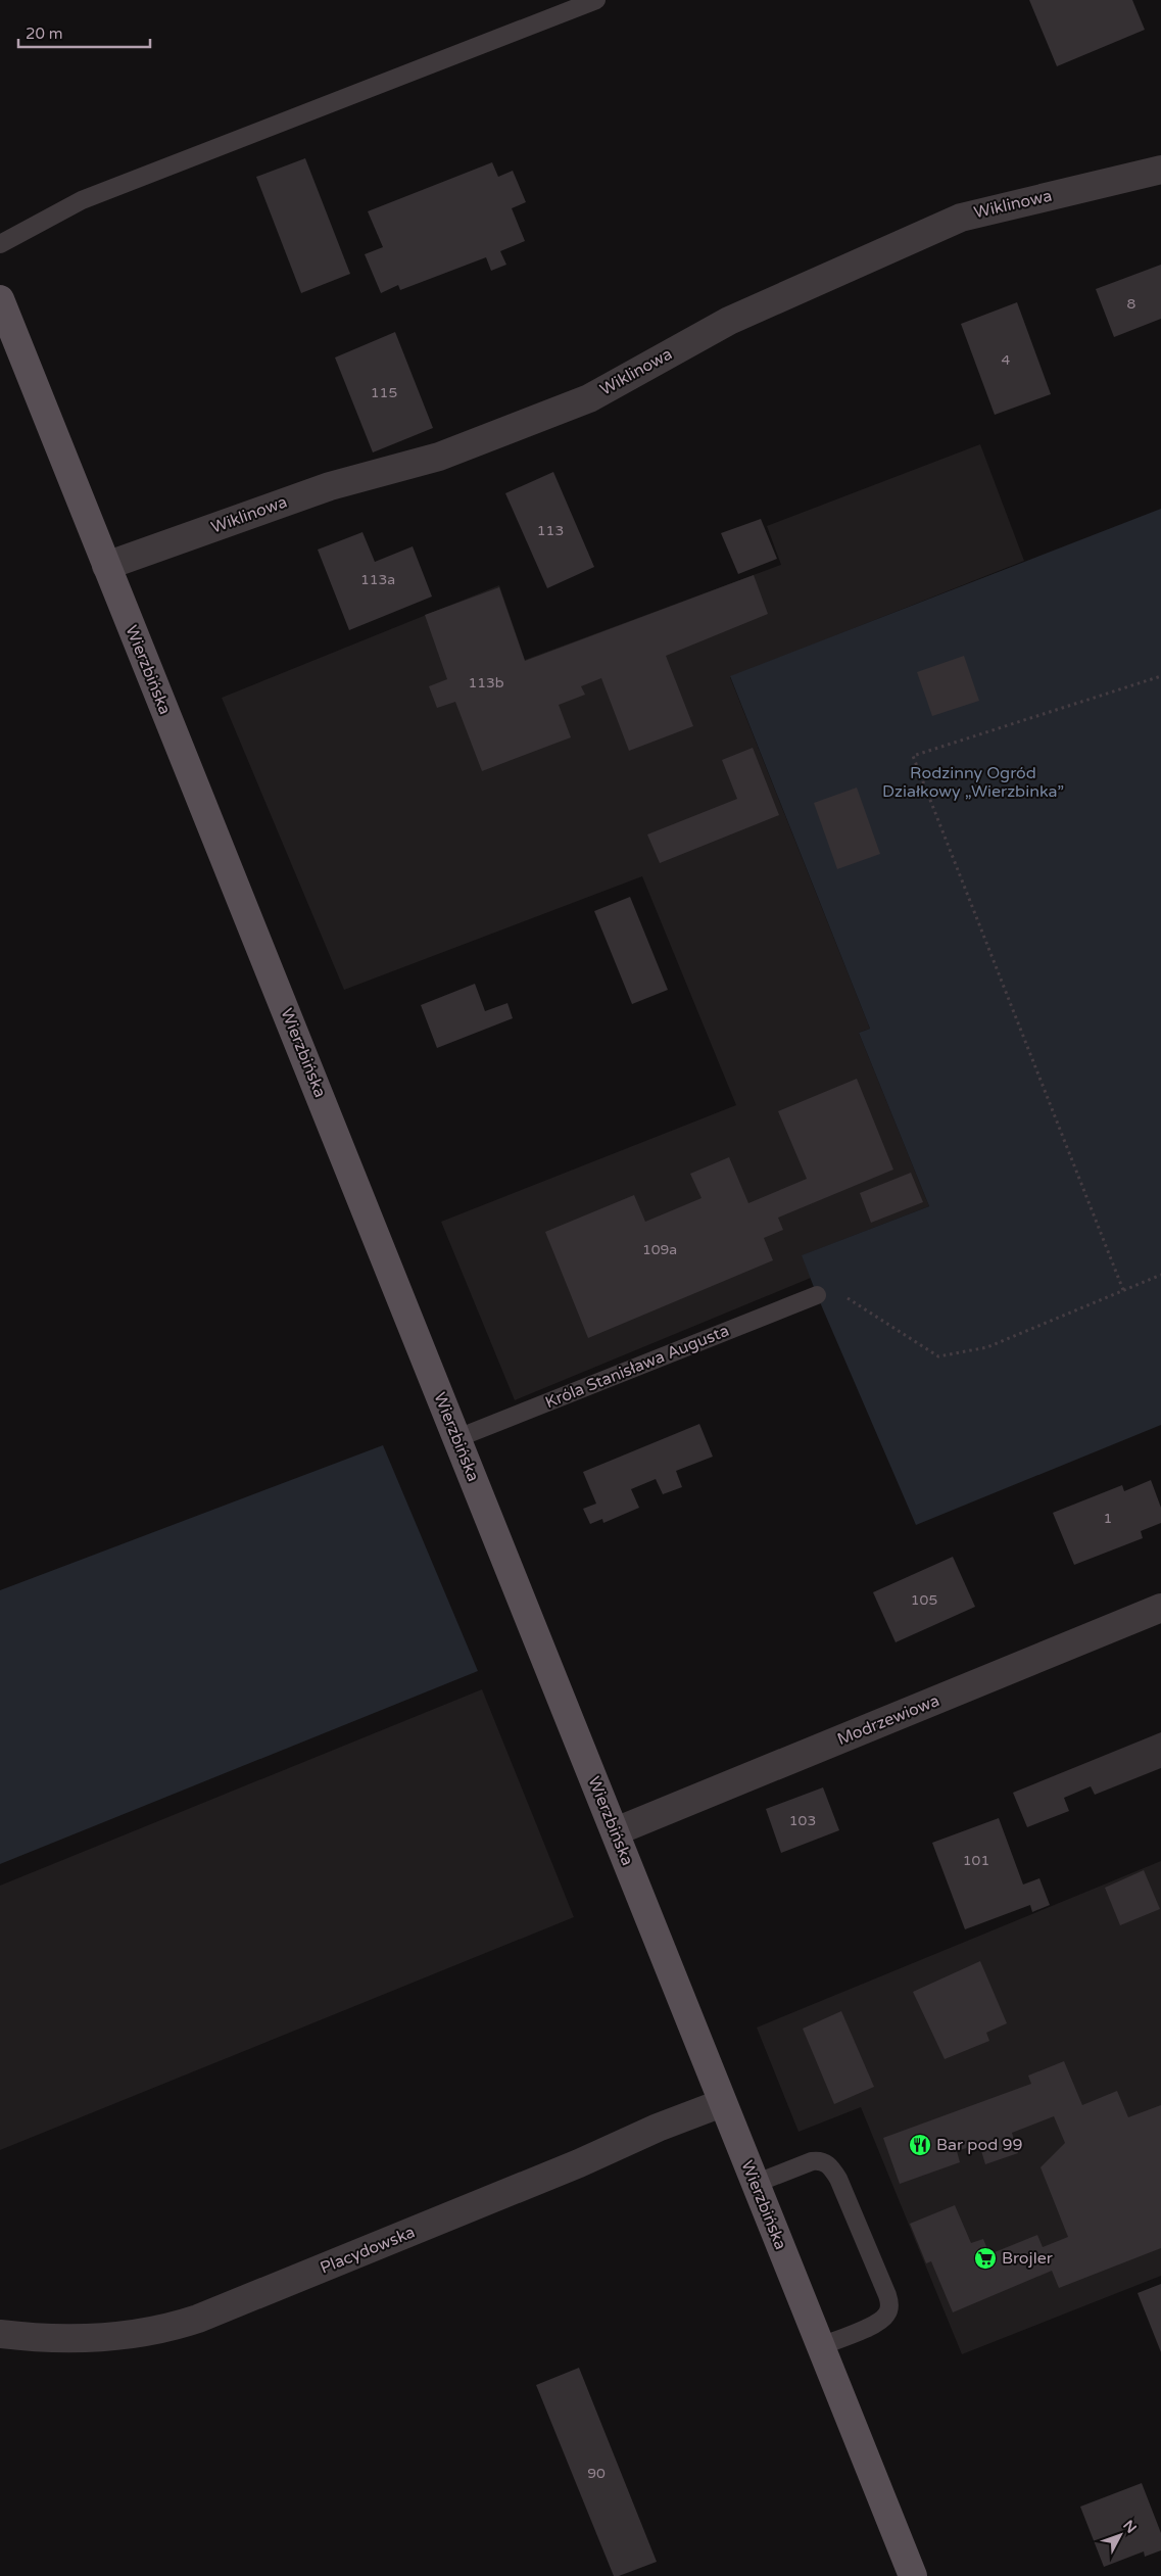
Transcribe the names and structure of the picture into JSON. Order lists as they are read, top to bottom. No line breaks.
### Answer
{"streets":{"main road":["Wierzbińska"],"street":["Wiklinowa","Modrzewiowa","Placydowska"],"lane":["Króla Stanisława Augusta"]},"crossings":[["Wiklinowa","Wierzbińska"],["Wierzbińska","Króla Stanisława Augusta"],["Wierzbińska","Modrzewiowa"],["Wierzbińska","Placydowska"]],"parks":["Rodzinny Ogród Działkowy „Wierzbinka”"],"places":{"restaurant":["Bar pod 99"],"supermarket":["Brojler"]},"house_numbers":["8","4","115","113","113a","113b","109a","1","105","103","101","90"],"scale_bar":"20 m","north":"top right"}
